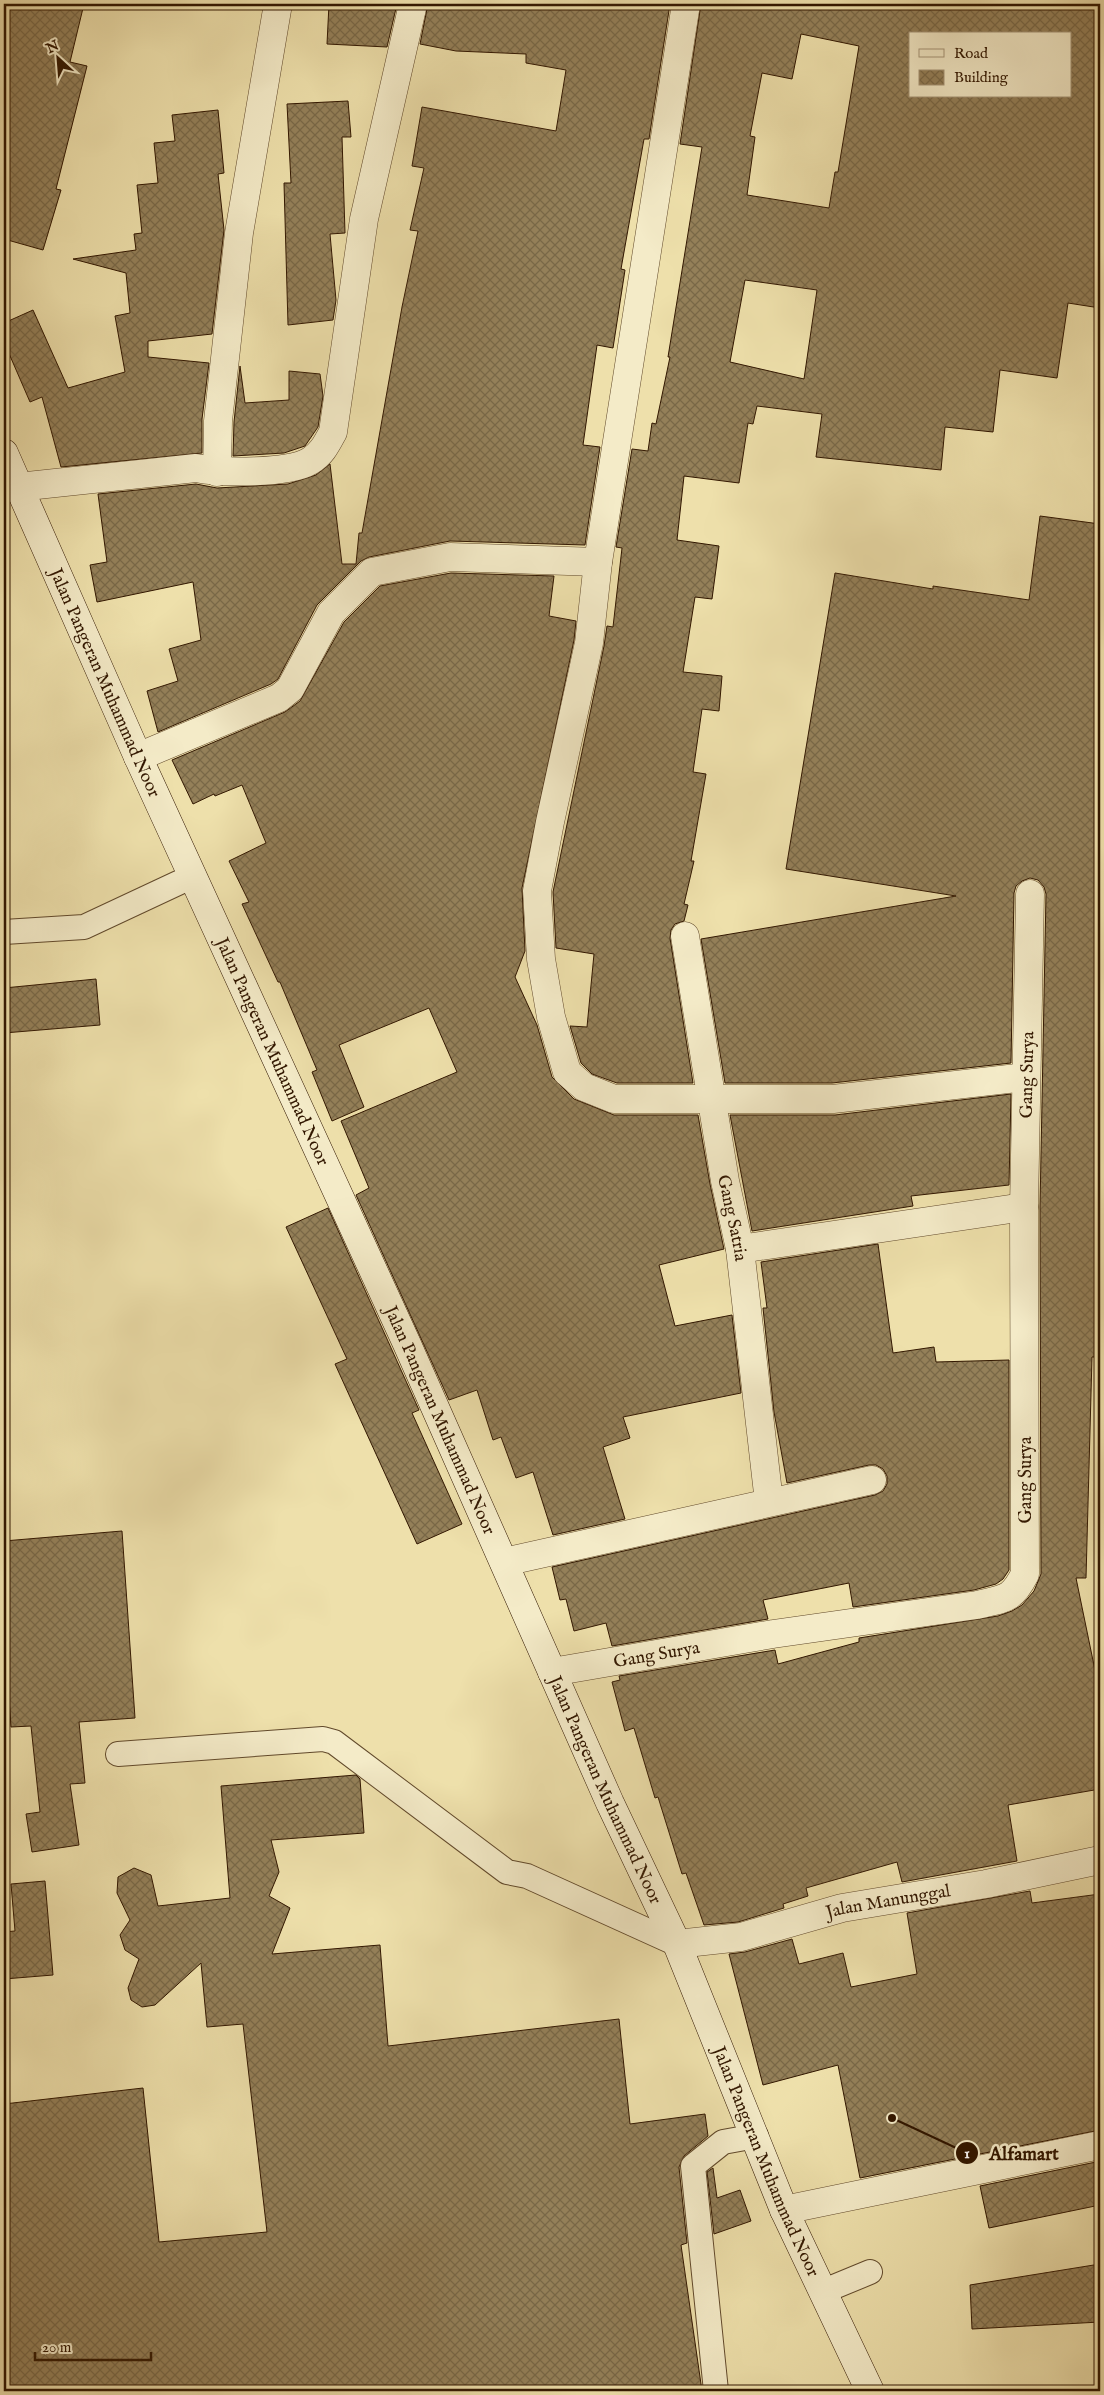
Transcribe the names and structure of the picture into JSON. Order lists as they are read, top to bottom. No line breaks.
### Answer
{"streets":{"street":["Jalan Pangeran Muhammad Noor","Gang Surya","Gang Satria","Jalan Manunggal"]},"crossings":[["Jalan Pangeran Muhammad Noor","Gang Surya"],["Jalan Pangeran Muhammad Noor","Jalan Manunggal"]],"places":["Alfamart"],"legend":["Road","Building"],"scale_bar":"20 m","north":"top left"}
